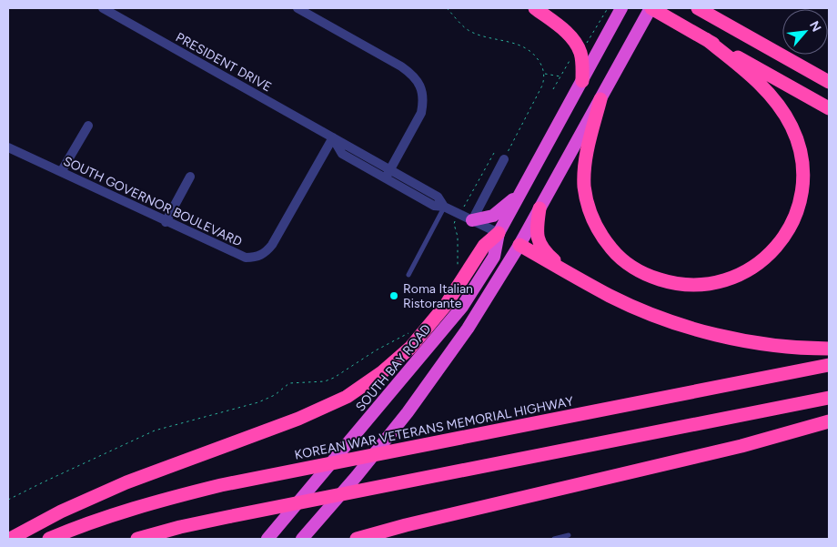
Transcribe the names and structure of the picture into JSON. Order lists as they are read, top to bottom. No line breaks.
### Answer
{"streets":{"highway":["SOUTH BAY ROAD","KOREAN WAR VETERANS MEMORIAL HIGHWAY"],"street":["PRESIDENT DRIVE","SOUTH GOVERNOR BOULEVARD"]},"crossings":[["PRESIDENT DRIVE","SOUTH GOVERNOR BOULEVARD"],["PRESIDENT DRIVE","SOUTH BAY ROAD"]],"places":["Roma Italian Ristorante"],"north":"top right"}
